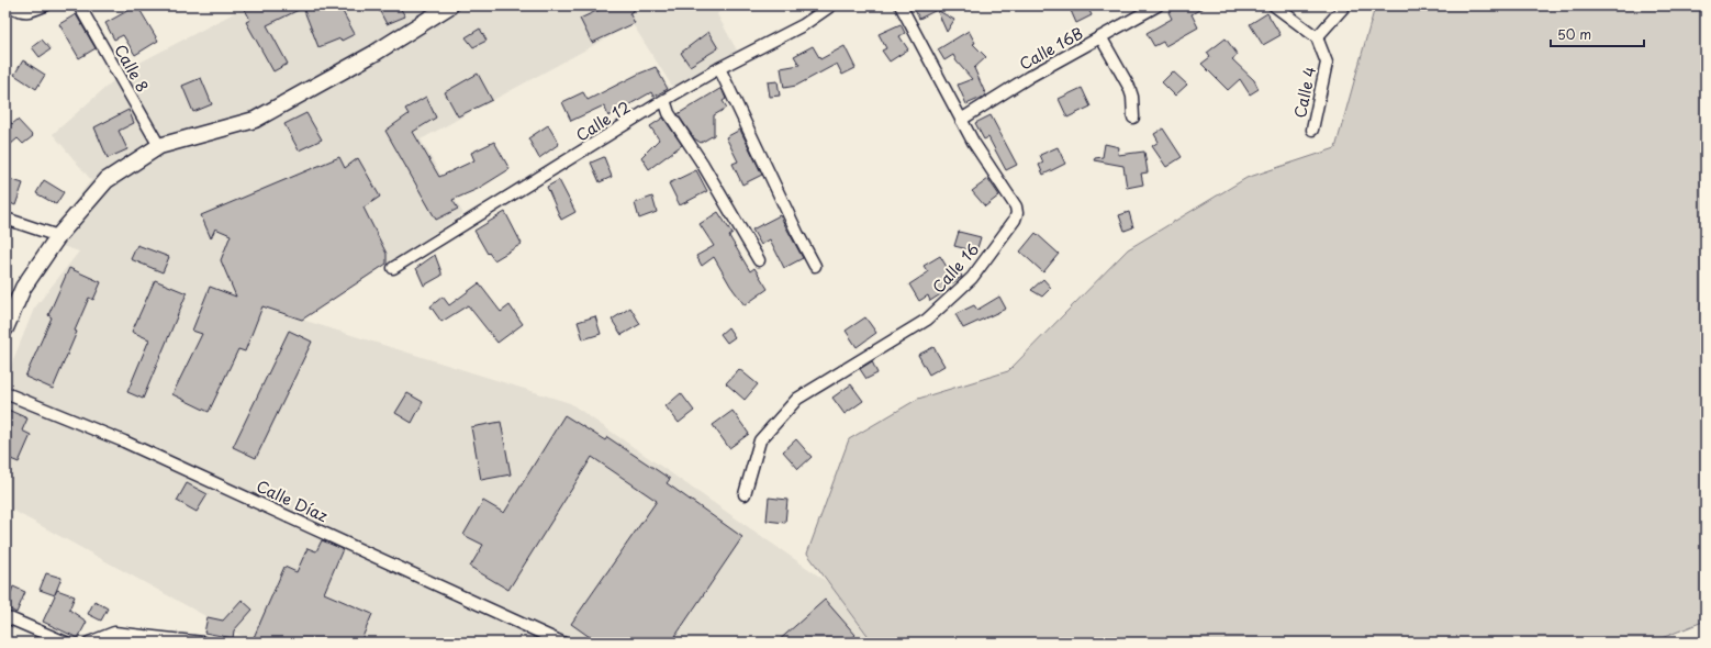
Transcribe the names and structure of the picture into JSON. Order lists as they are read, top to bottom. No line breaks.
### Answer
{"streets":{"street":["Calle 16B","Calle 8","Calle 4","Calle 12","Calle 16","Calle Díaz"]},"crossings":[["Calle 16B","Calle 16"]],"scale_bar":"50 m"}
